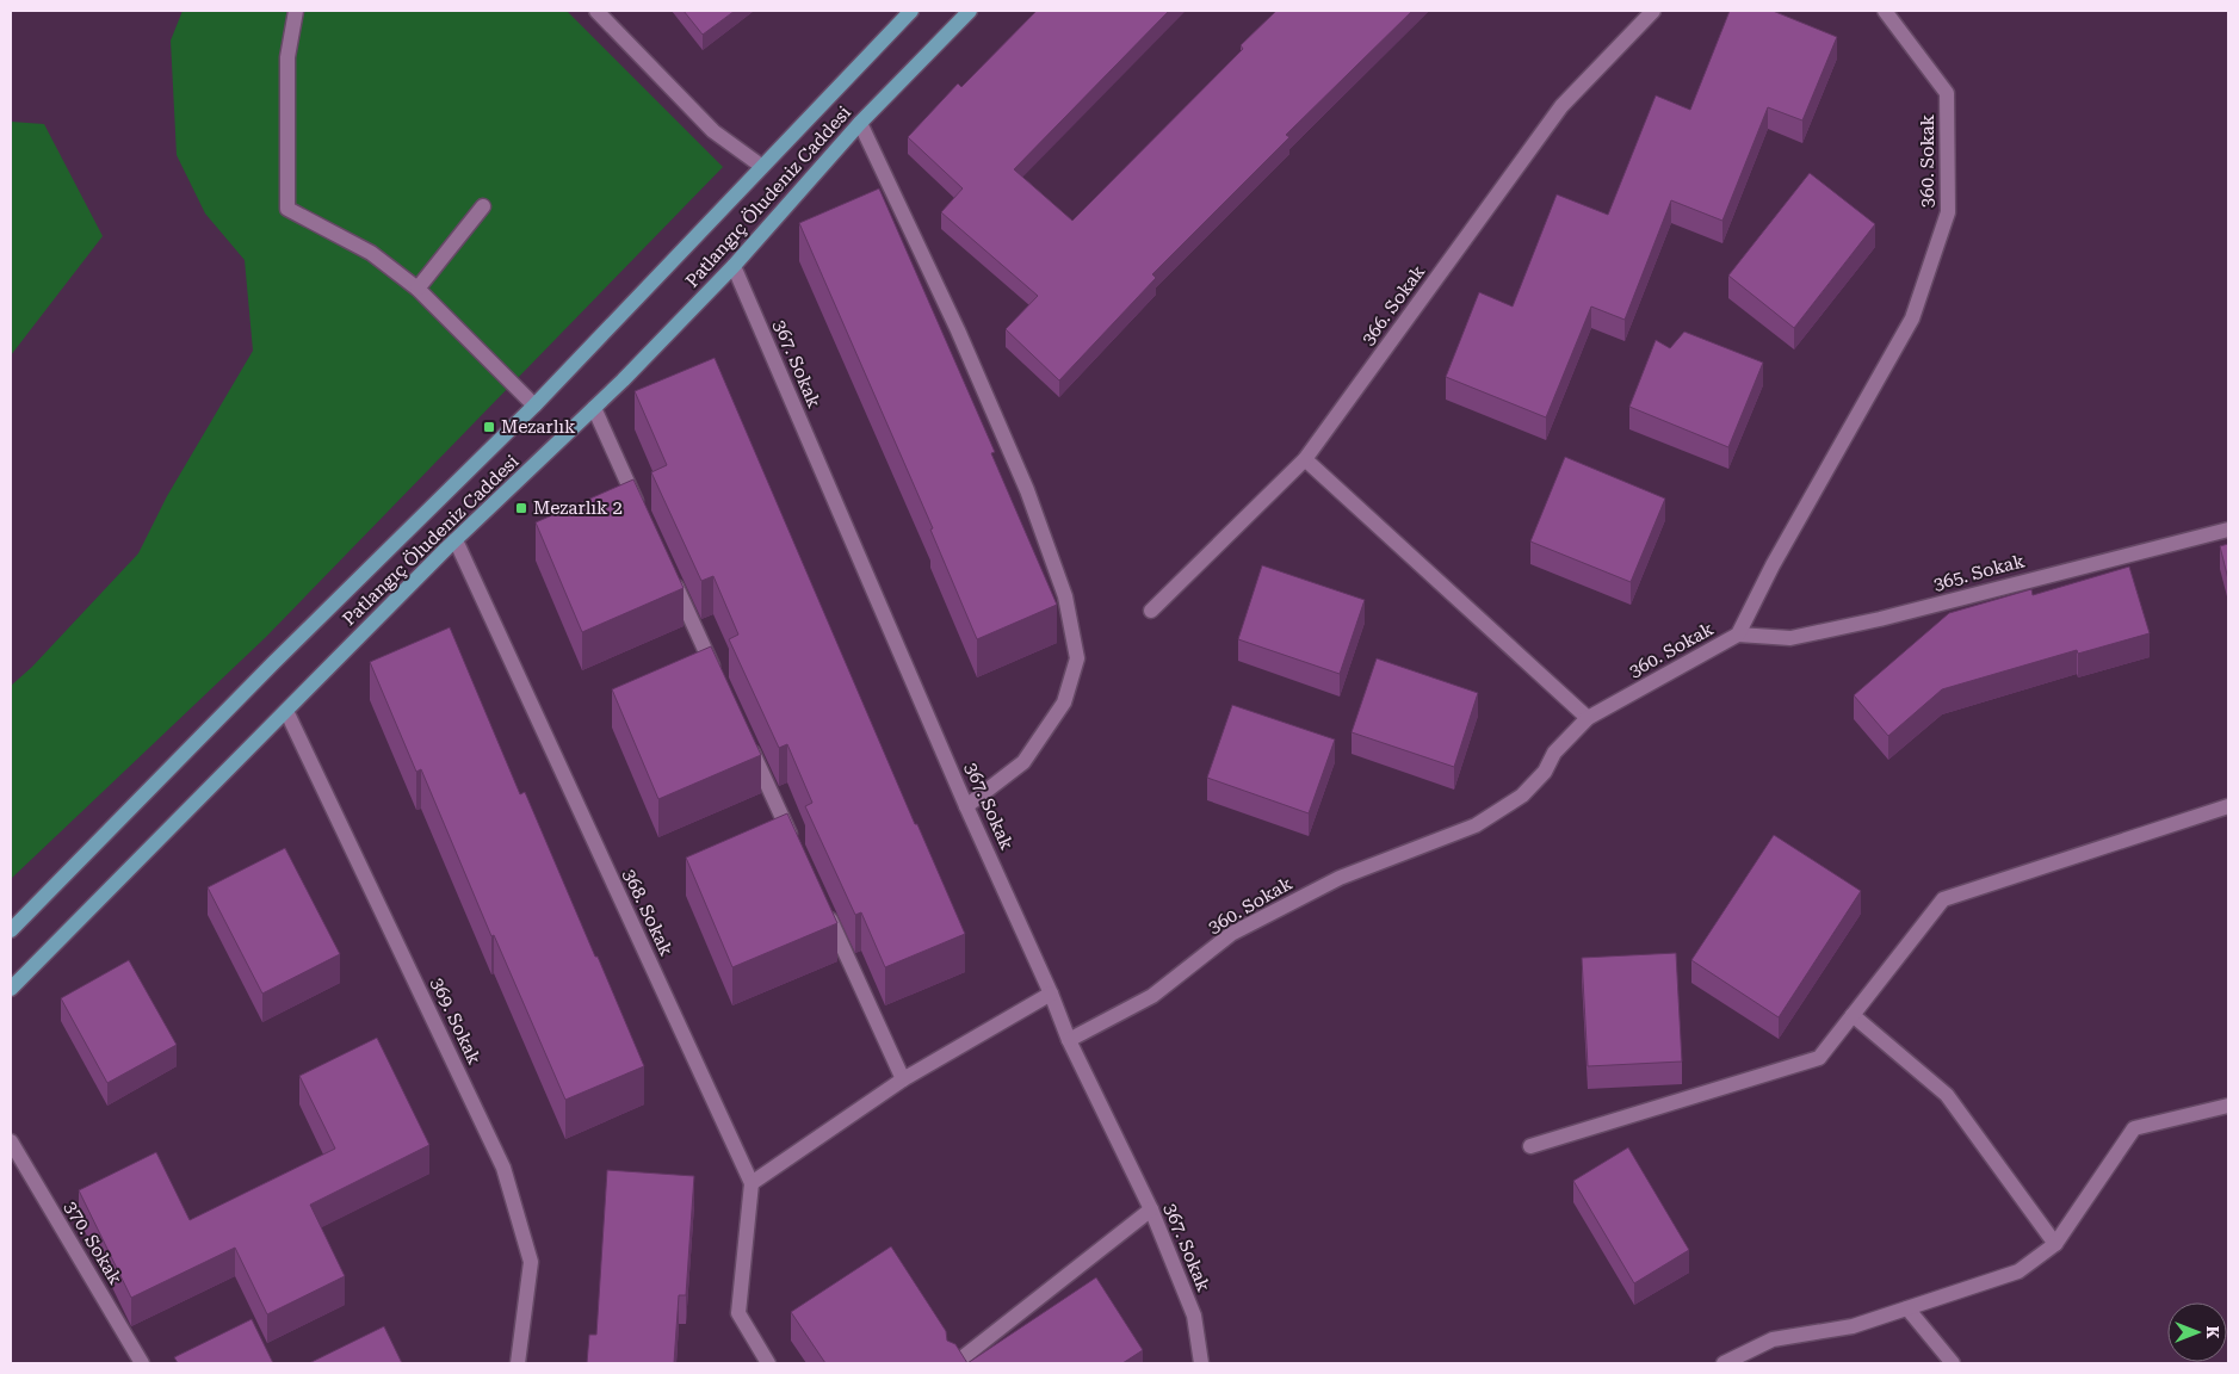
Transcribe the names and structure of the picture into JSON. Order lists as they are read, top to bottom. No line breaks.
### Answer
{"streets":{"main road":["Patlangıç Öludeniz Caddesi"],"street":["360. Sokak","366. Sokak","367. Sokak","365. Sokak","368. Sokak","369. Sokak","370. Sokak"]},"crossings":[["360. Sokak","367. Sokak"],["360. Sokak","365. Sokak"],["Patlangıç Öludeniz Caddesi","367. Sokak"],["Patlangıç Öludeniz Caddesi","368. Sokak"],["Patlangıç Öludeniz Caddesi","369. Sokak"]],"places":{"transit":["Mezarlık","Mezarlık 2"]},"north":"right"}
